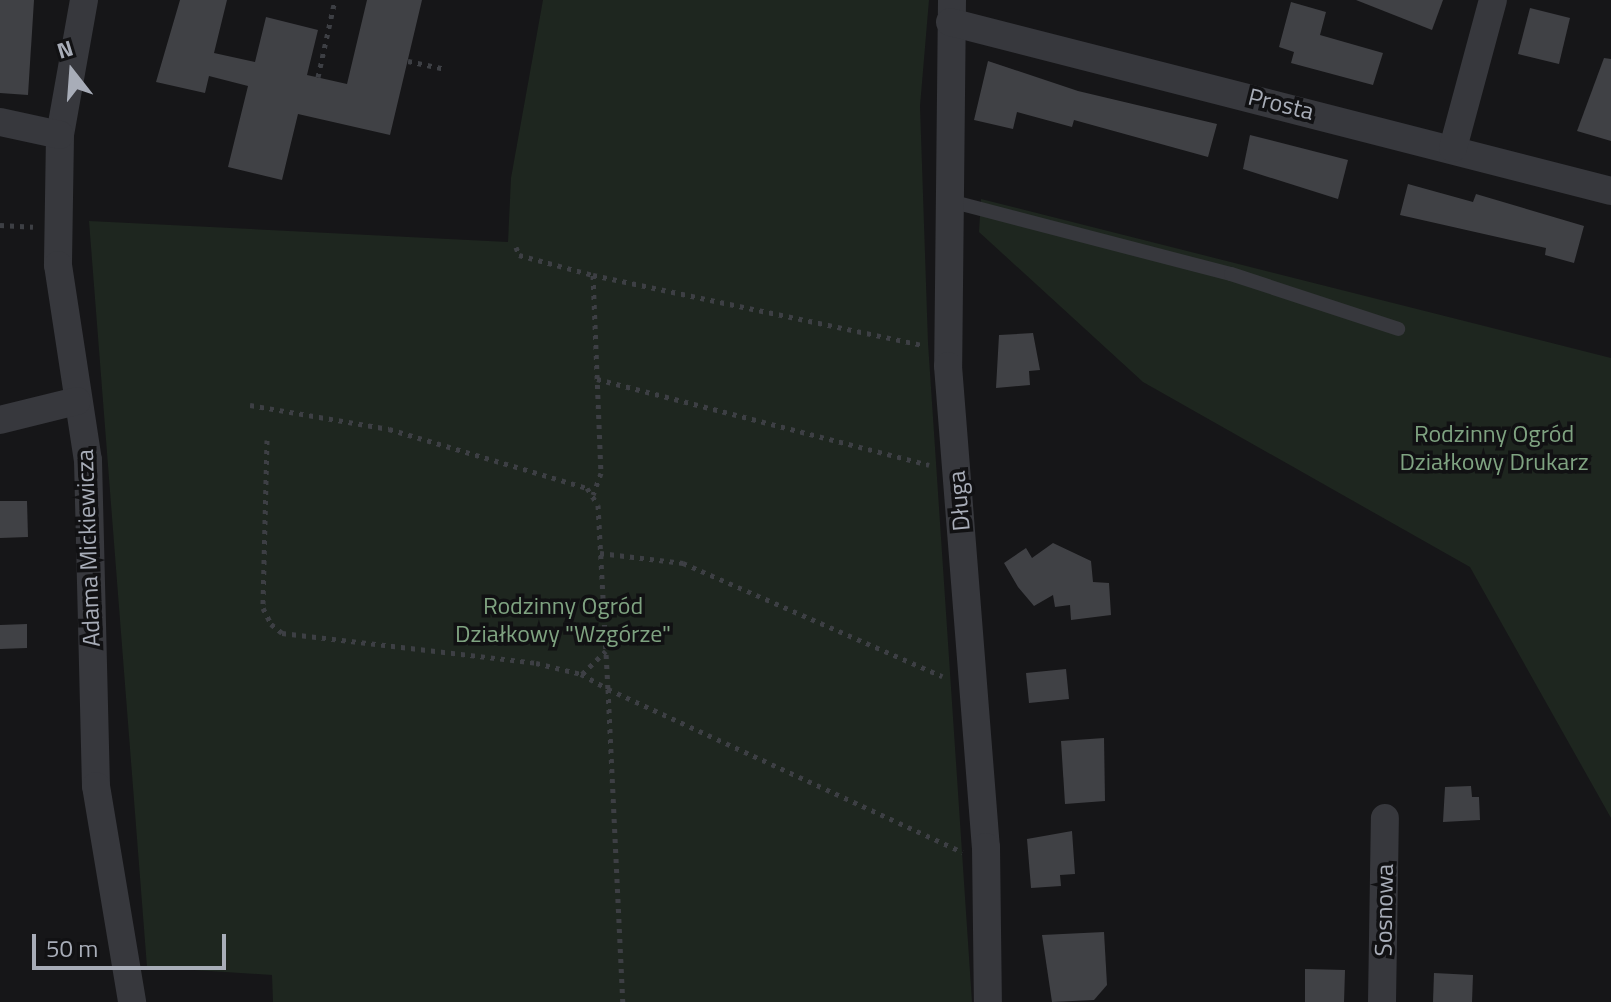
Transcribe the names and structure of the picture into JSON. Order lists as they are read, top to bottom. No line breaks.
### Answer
{"streets":{"street":["Prosta","Długa","Adama Mickiewicza","Sosnowa"]},"crossings":[["Prosta","Długa"]],"parks":["Rodzinny Ogród Działkowy Drukarz","Rodzinny Ogród Działkowy \"Wzgórze\""],"scale_bar":"50 m","north":"top"}
